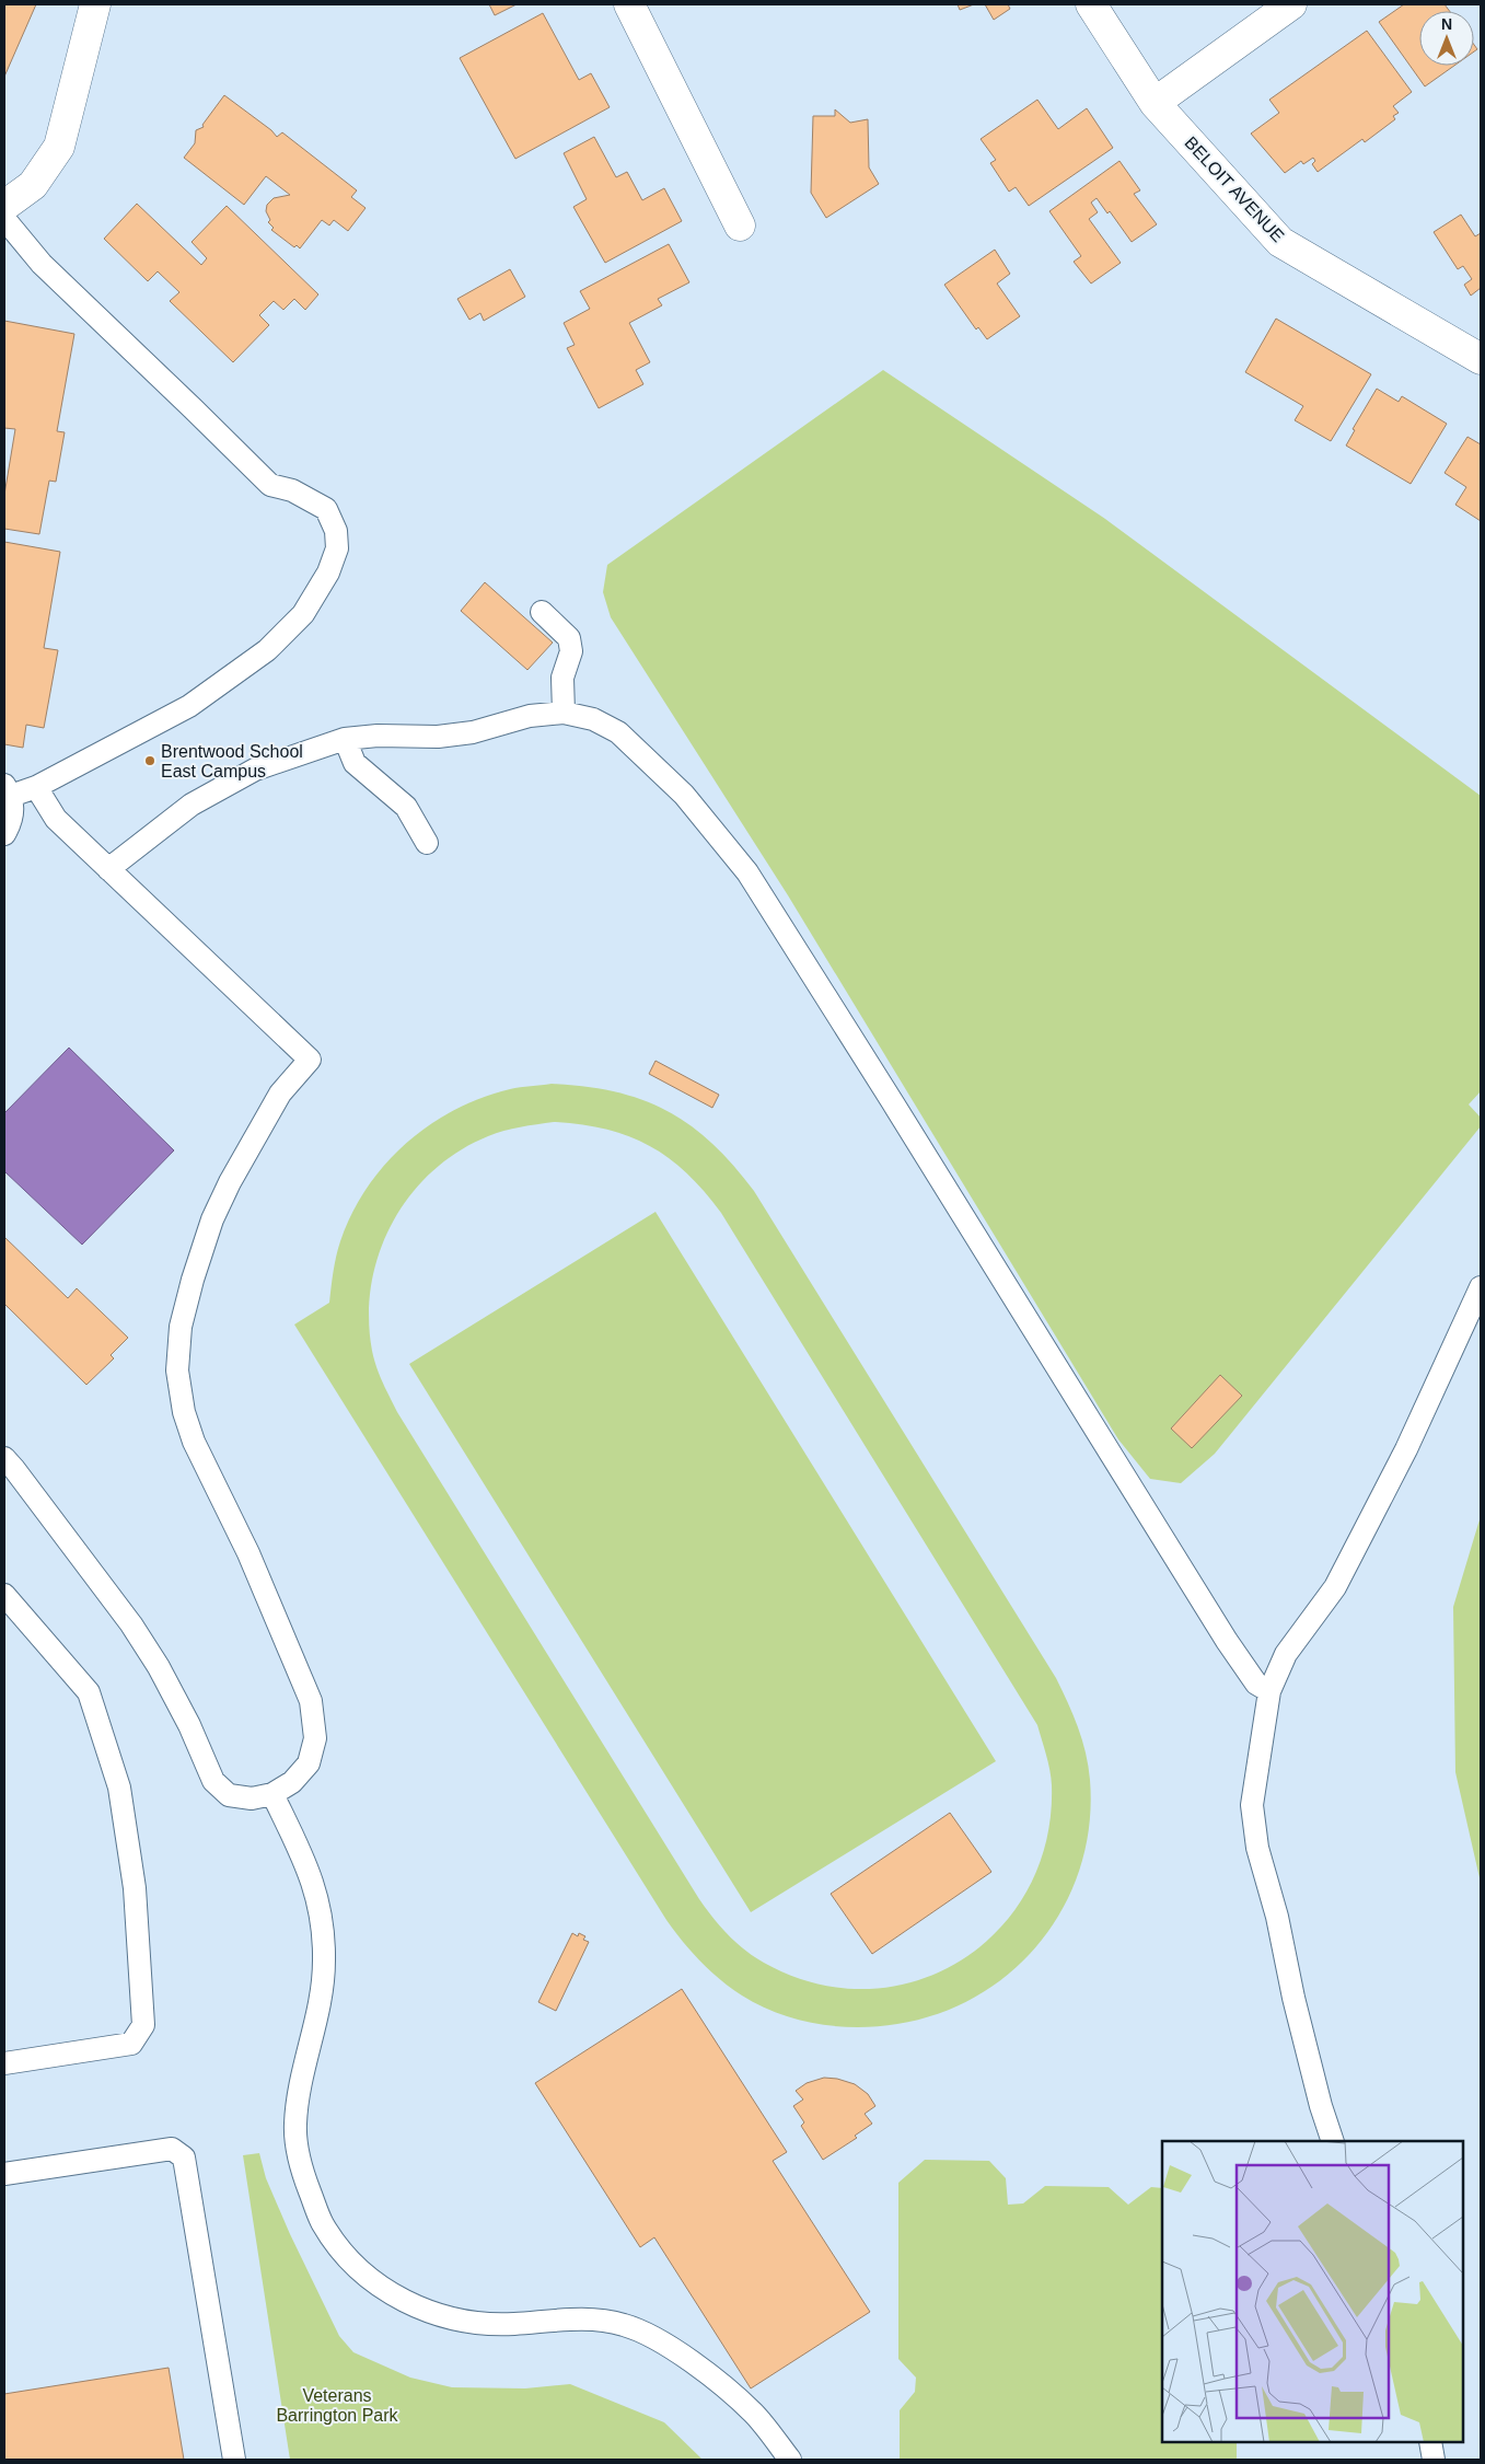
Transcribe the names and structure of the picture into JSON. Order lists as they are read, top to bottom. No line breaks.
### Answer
{"streets":{"street":["BELOIT AVENUE"]},"parks":["Veterans Barrington Park"],"places":["Brentwood School East Campus"],"north":"top"}
